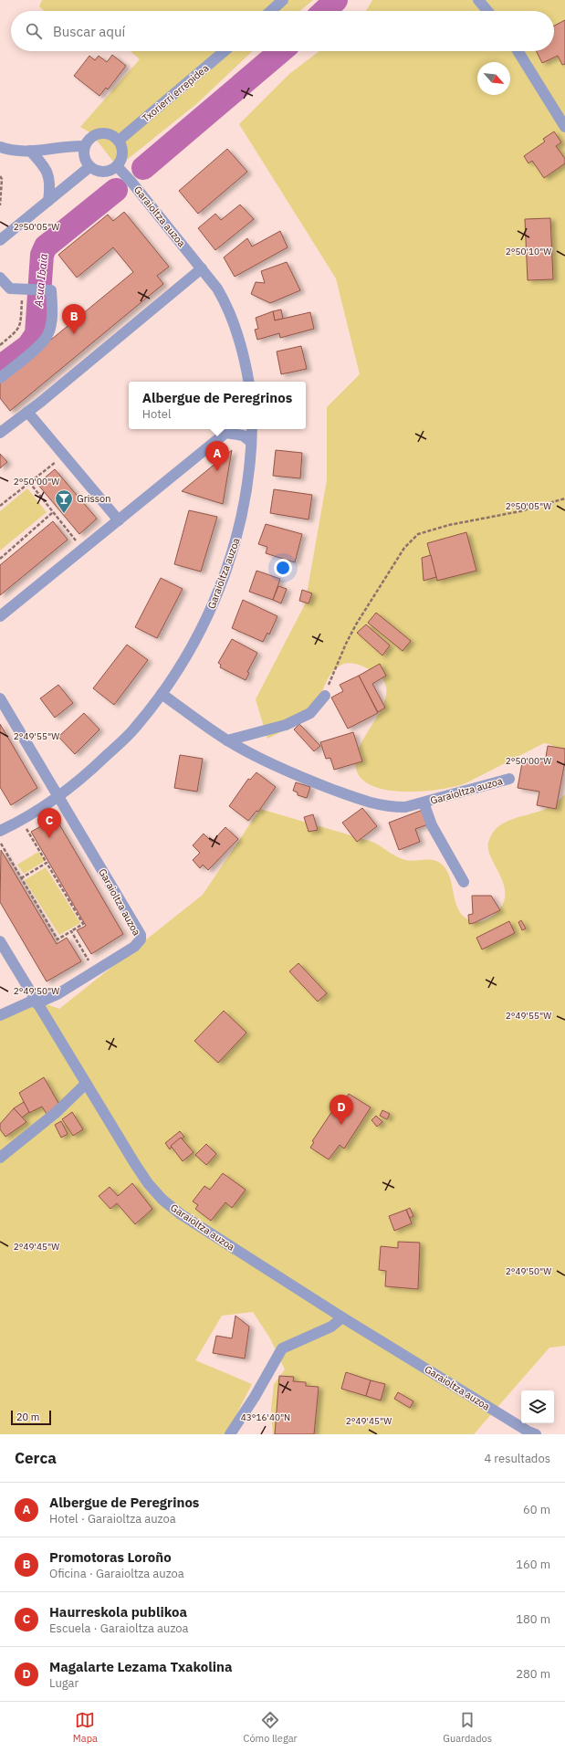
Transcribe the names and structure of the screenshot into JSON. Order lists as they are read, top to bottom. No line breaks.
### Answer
{"streets":{"street":["Txorierri errepidea","Garaioltza auzoa"]},"crossings":[["Txorierri errepidea","Garaioltza auzoa"]],"water":["Asua Ibaia"],"places":{"bar":["Grisson"]},"scale_bar":"20 m","north":"bottom right","page":{"search":"Buscar aquí","pins":["B","A","C","D"],"popup":["Albergue de Peregrinos","Hotel"],"scale":"20 m","heading":["Cerca","4 resultados"],"list":[{"mark":"A","name":"Albergue de Peregrinos","note":"Hotel · Garaioltza auzoa","value":"60 m"},{"mark":"B","name":"Promotoras Loroño","note":"Oficina · Garaioltza auzoa","value":"160 m"},{"mark":"C","name":"Haurreskola publikoa","note":"Escuela · Garaioltza auzoa","value":"180 m"},{"mark":"D","name":"Magalarte Lezama Txakolina","note":"Lugar","value":"280 m"}],"nav":["Mapa","Cómo llegar","Guardados"]},"coordinates":["2°50'05\"W","2°50'10\"W","2°50'00\"W","2°49'55\"W","2°49'50\"W","2°49'45\"W","43°16'40\"N"]}
